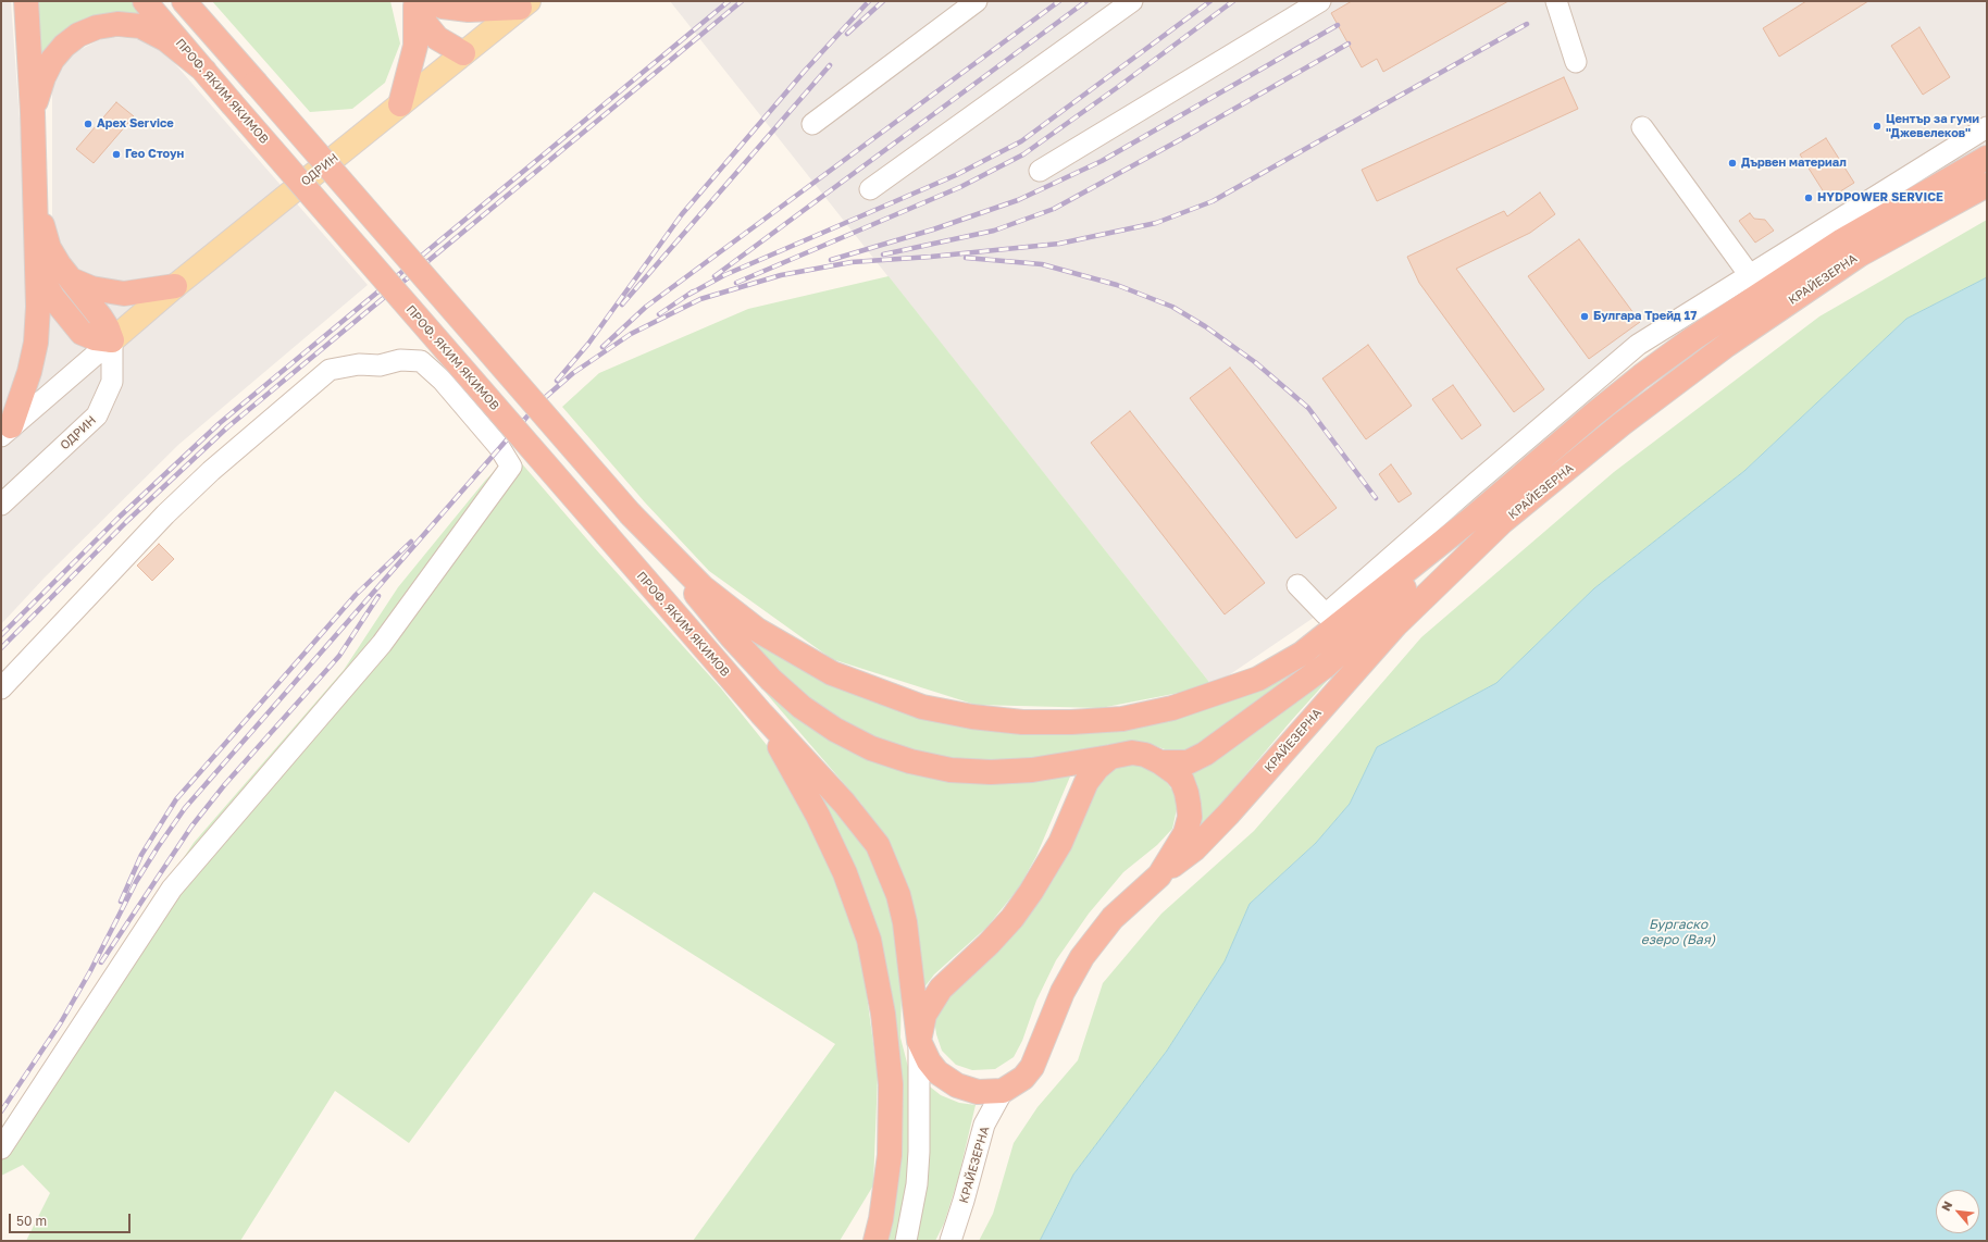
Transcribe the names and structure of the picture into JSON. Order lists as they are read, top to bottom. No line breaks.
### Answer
{"streets":{"highway":["ПРОФ. ЯКИМ ЯКИМОВ","КРАЙЕЗЕРНА"],"main road":["ОДРИН"]},"water":["Бургаско езеро (Вая)"],"places":["Apex Service","Център за гуми \"Джевелеков\"","Гео Стоун","Дървен материал","HYDPOWER SERVICE","Булгара Трейд 17"],"scale_bar":"50 m","north":"top left"}
